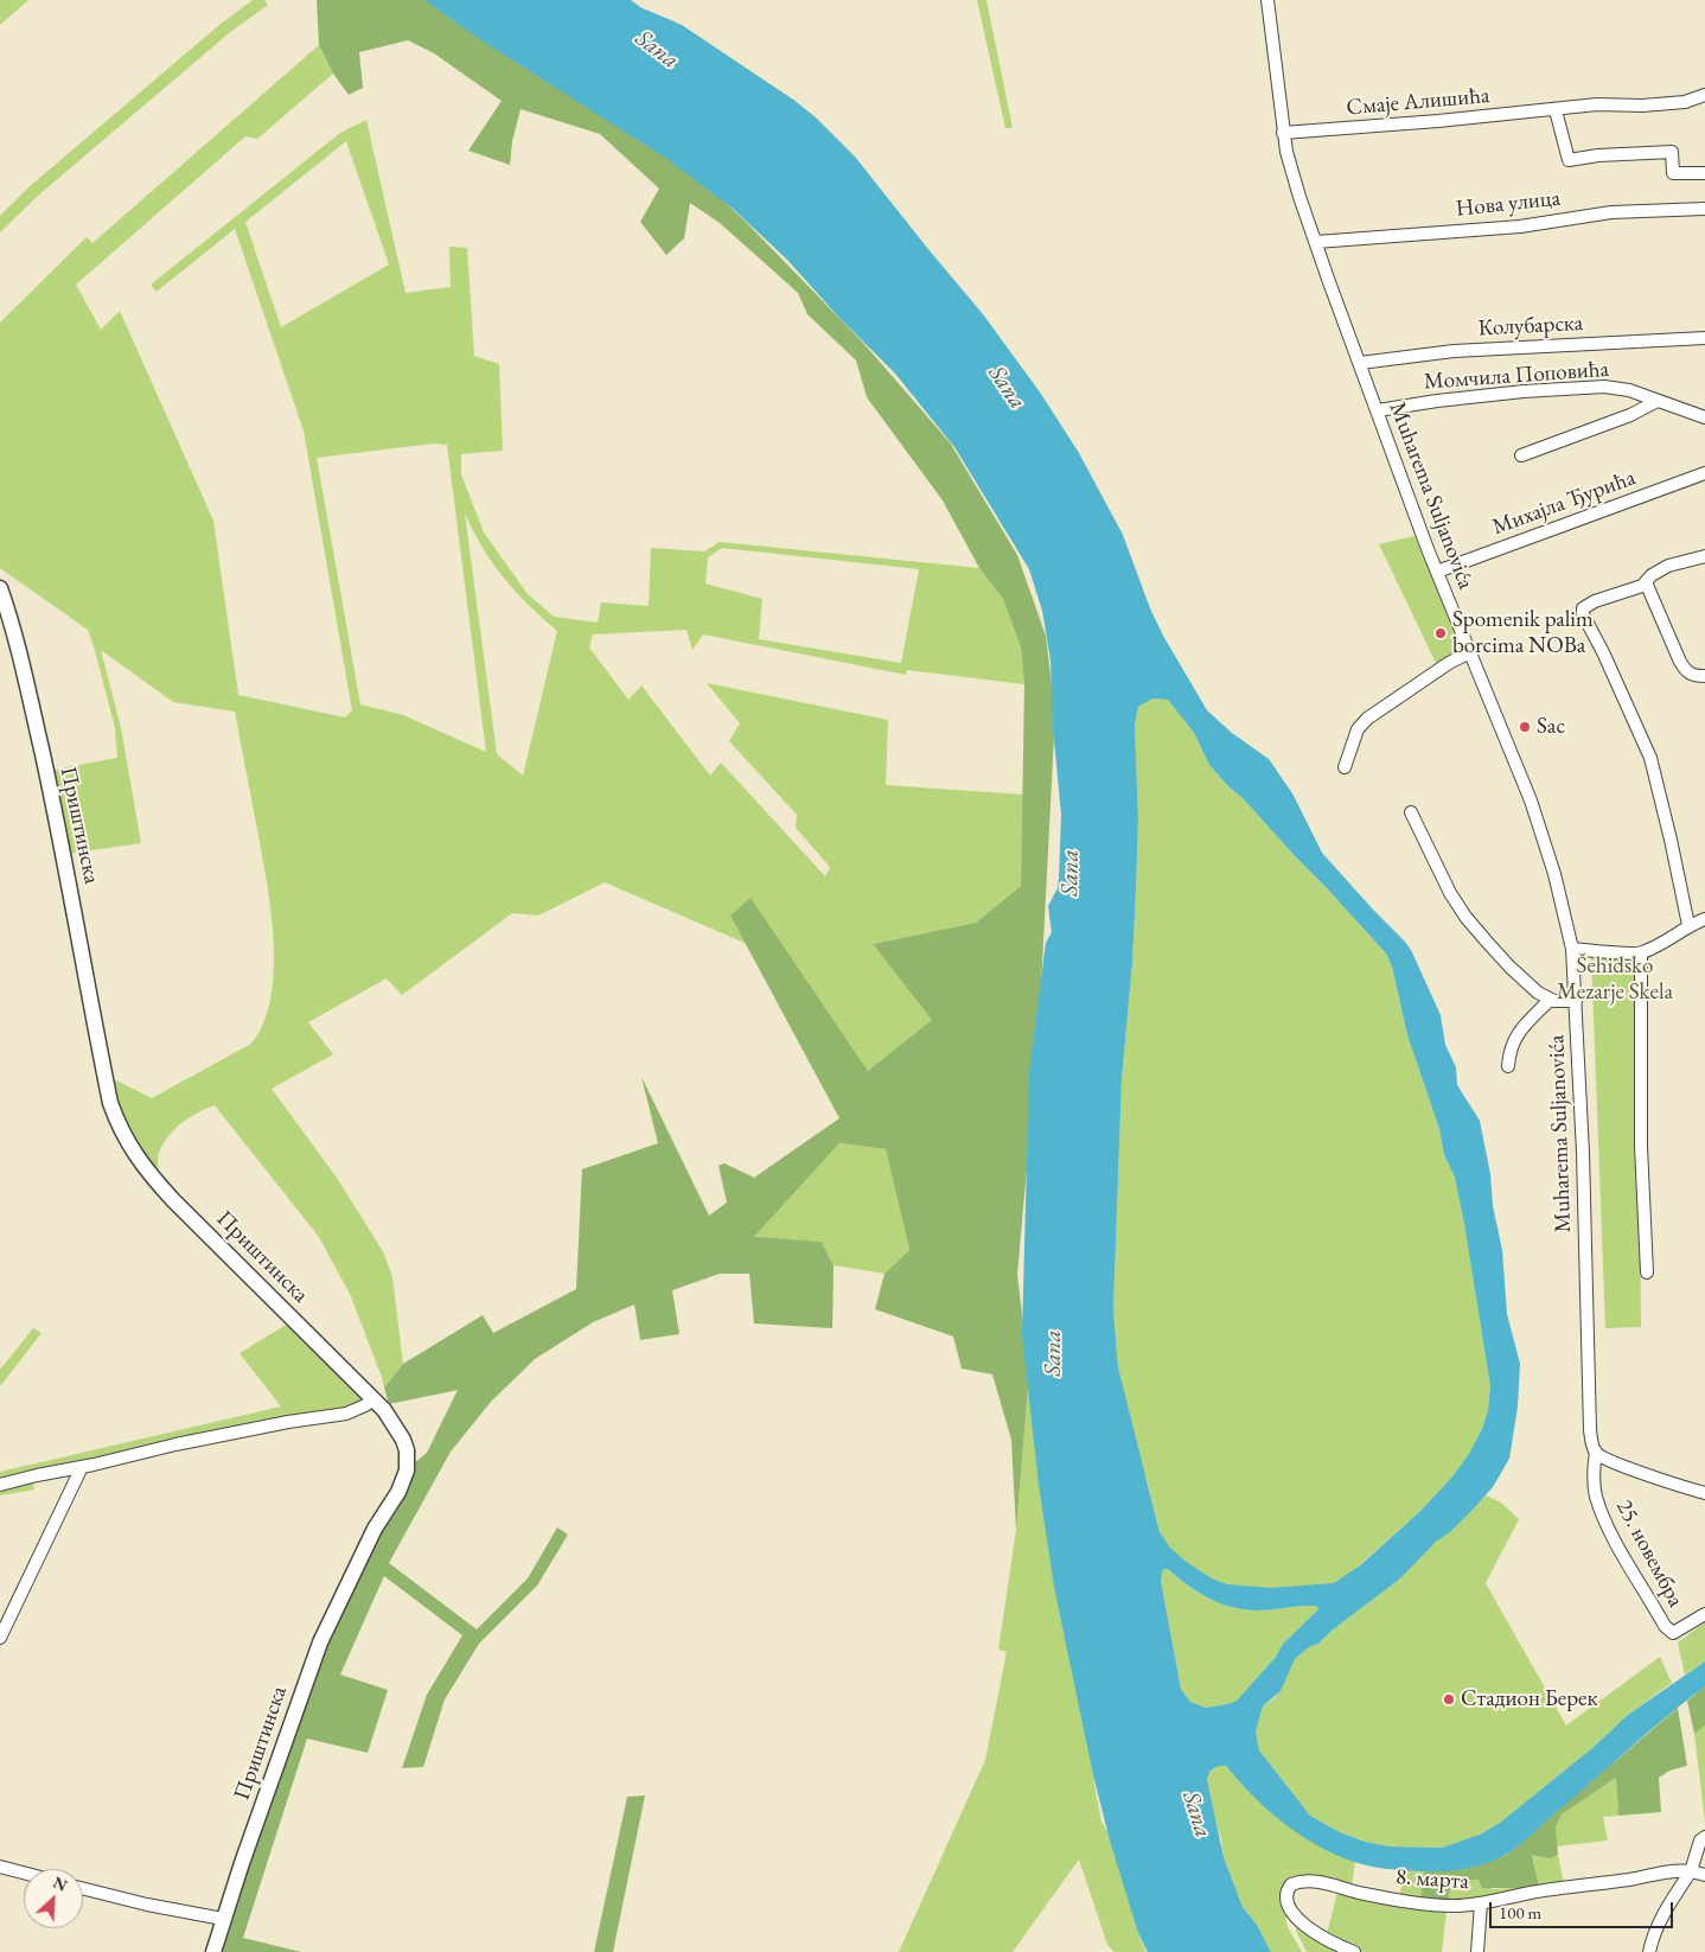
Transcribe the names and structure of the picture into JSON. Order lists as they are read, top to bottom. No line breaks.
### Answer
{"streets":{"street":["Смаје Алишића","Нова улица","Колубарска","Момчила Поповића","Muharema Suljanovića","Михајла Ђурића","Приштинска","25. новембра","8. марта"]},"crossings":[["Смаје Алишића","Muharema Suljanovića"],["Нова улица","Muharema Suljanovića"],["Колубарска","Muharema Suljanovića"],["Момчила Поповића","Muharema Suljanovića"],["Muharema Suljanovića","Михајла Ђурића"],["Muharema Suljanovića","25. новембра"]],"water":["Sana"],"parks":["Šehidsko Mezarje Skela"],"places":["Spomenik palim borcima NOBa","Sac","Стадион Берек"],"scale_bar":"100 m","north":"top right"}
